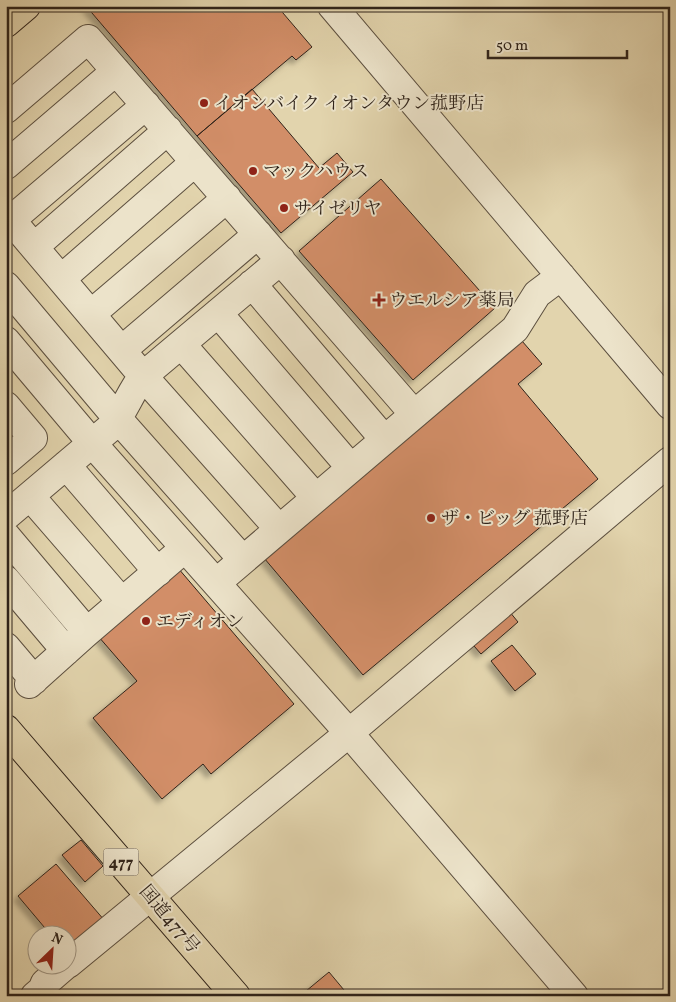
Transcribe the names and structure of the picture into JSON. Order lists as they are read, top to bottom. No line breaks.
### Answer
{"streets":{"main road":["477","国道477号"]},"places":{"other":["イオンバイク イオンタウン菰野店","マックハウス","サイゼリヤ","ザ・ビッグ 菰野店","エディオン"],"health":["ウエルシア薬局"]},"scale_bar":"50 m","north":"top right"}
